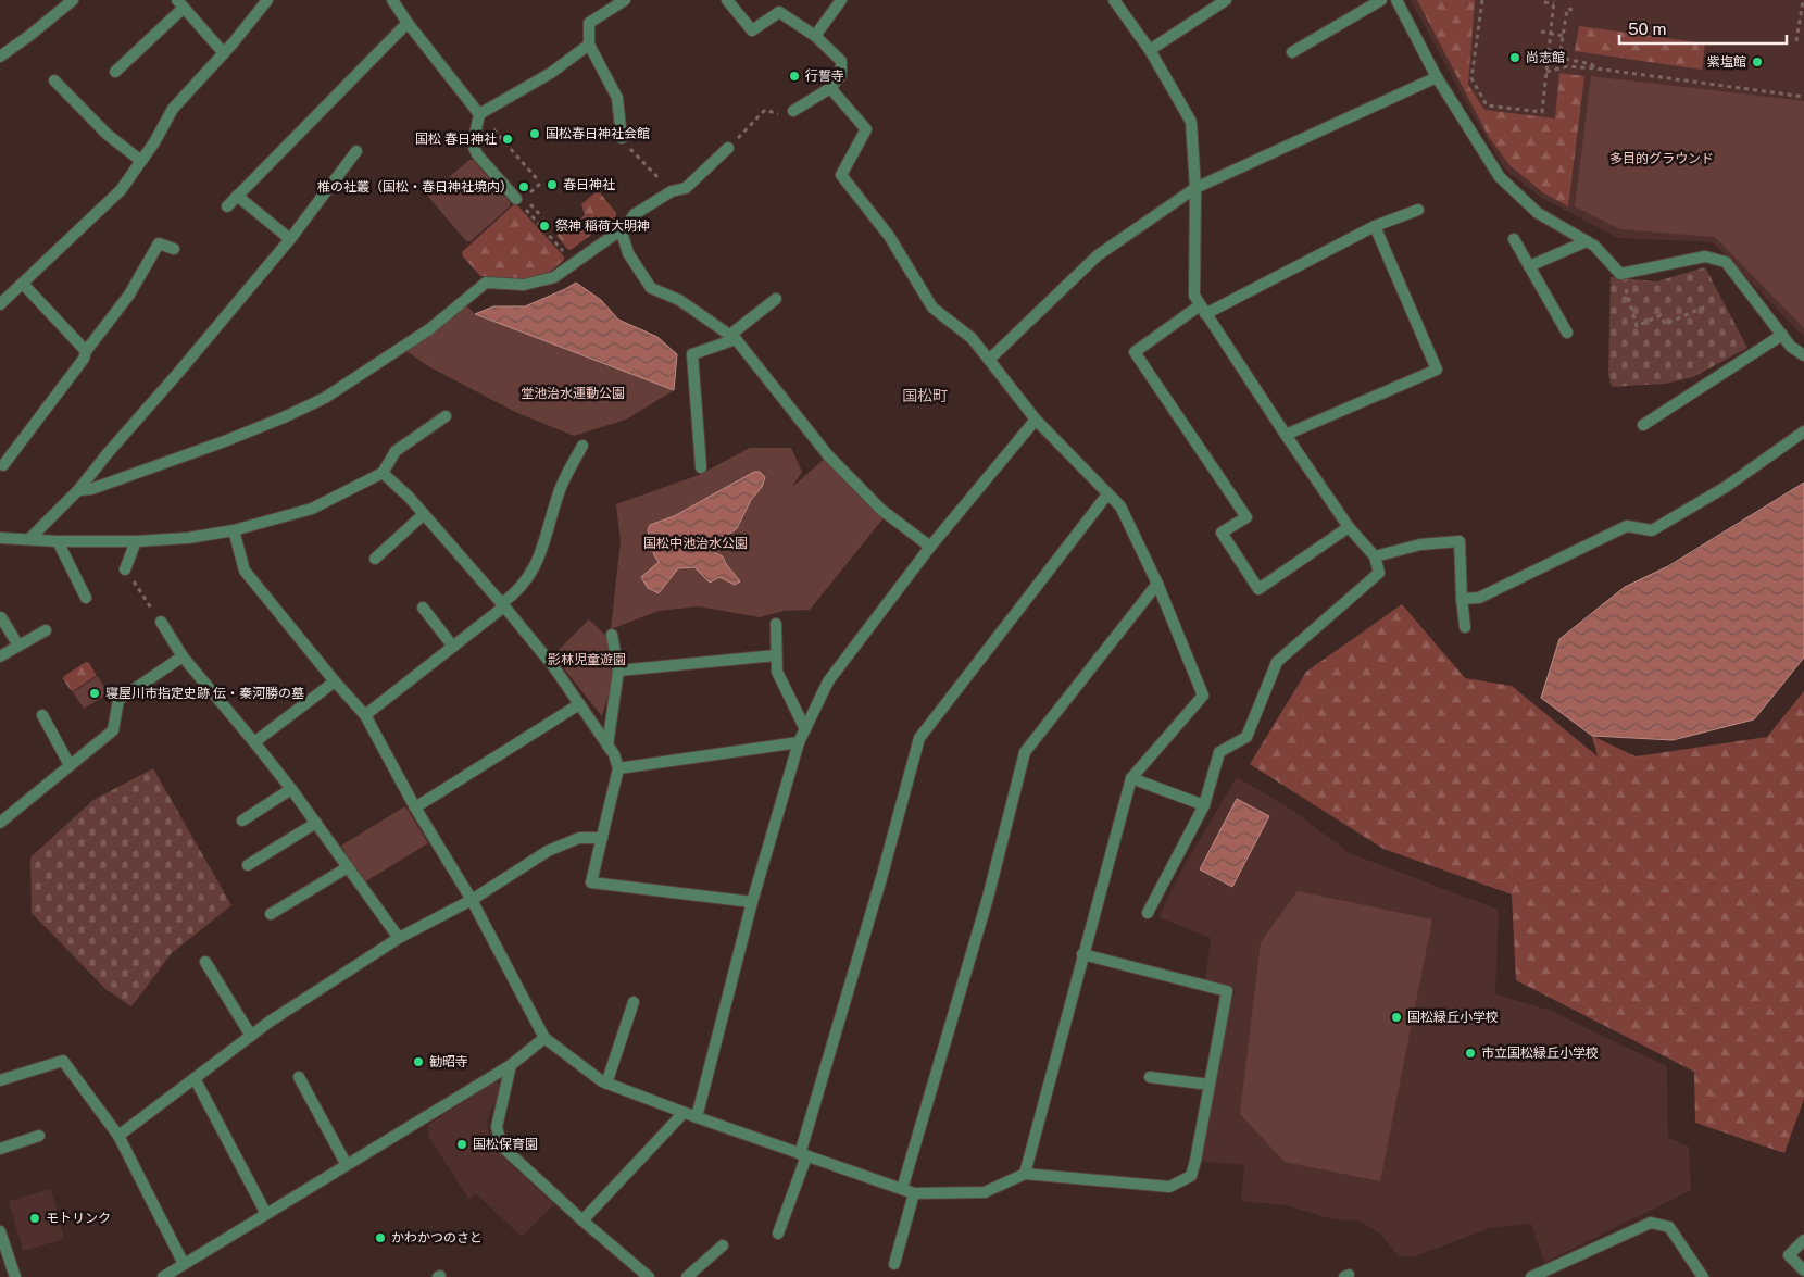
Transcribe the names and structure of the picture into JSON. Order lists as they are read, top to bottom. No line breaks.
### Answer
{"districts":["国松町"],"parks":["多目的グラウンド","堂池治水運動公園","国松中池治水公園","影林児童遊園"],"places":["尚志館","紫塩館","行誓寺","国松春日神社会館","国松 春日神社","春日神社","椎の社叢（国松・春日神社境内）","祭神 稲荷大明神","寝屋川市指定史跡 伝・秦河勝の墓","国松緑丘小学校","市立国松緑丘小学校","勧昭寺","国松保育園","モトリンク","かわかつのさと"],"scale_bar":"50 m"}
